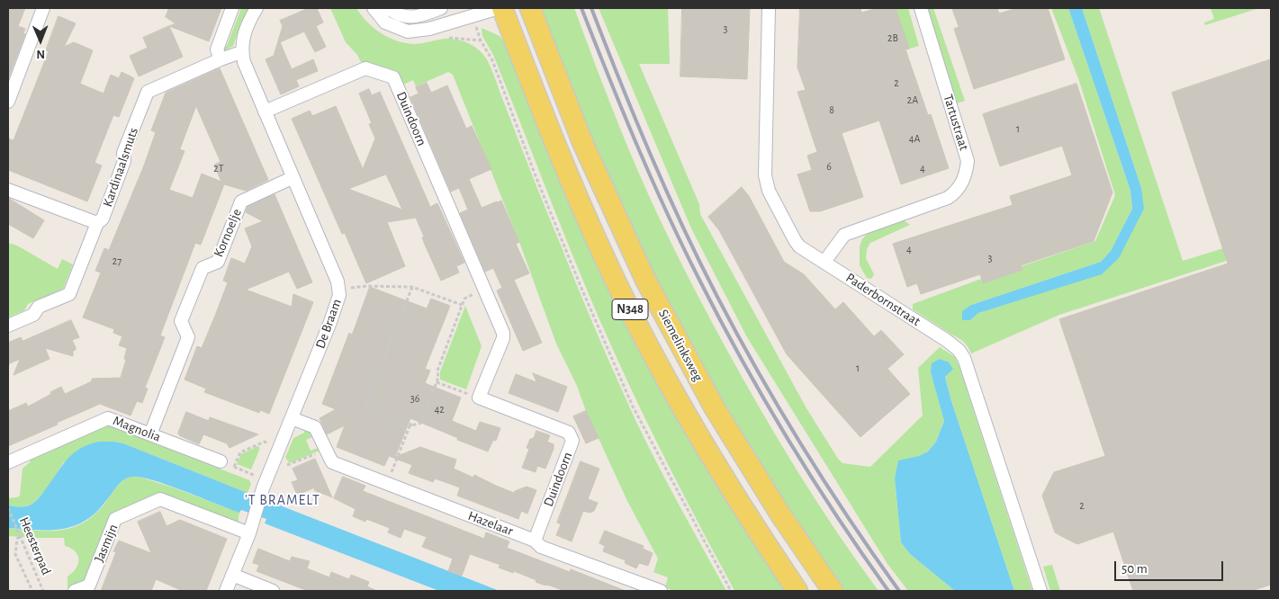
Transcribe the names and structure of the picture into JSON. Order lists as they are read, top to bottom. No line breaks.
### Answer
{"streets":{"main road":["N348","Siemelinksweg"],"street":["Duindoorn","Tartustraat","Kardinaalsmuts","Kornoelje","Paderbornstraat","De Braam","Magnolia","Hazelaar","Jasmijn"],"path":["Heesterpad"]},"crossings":[["Duindoorn","De Braam"],["Duindoorn","Hazelaar"],["Tartustraat","Paderbornstraat"],["Kardinaalsmuts","De Braam"],["Kornoelje","De Braam"],["Kornoelje","Magnolia"],["De Braam","Hazelaar"],["De Braam","Jasmijn"]],"districts":["'T BRAMELT"],"house_numbers":["3","2B","2","2A","8","1","4A","6","2T","4","4","3","27","1","36","42","2"],"scale_bar":"50 m","north":"bottom"}
